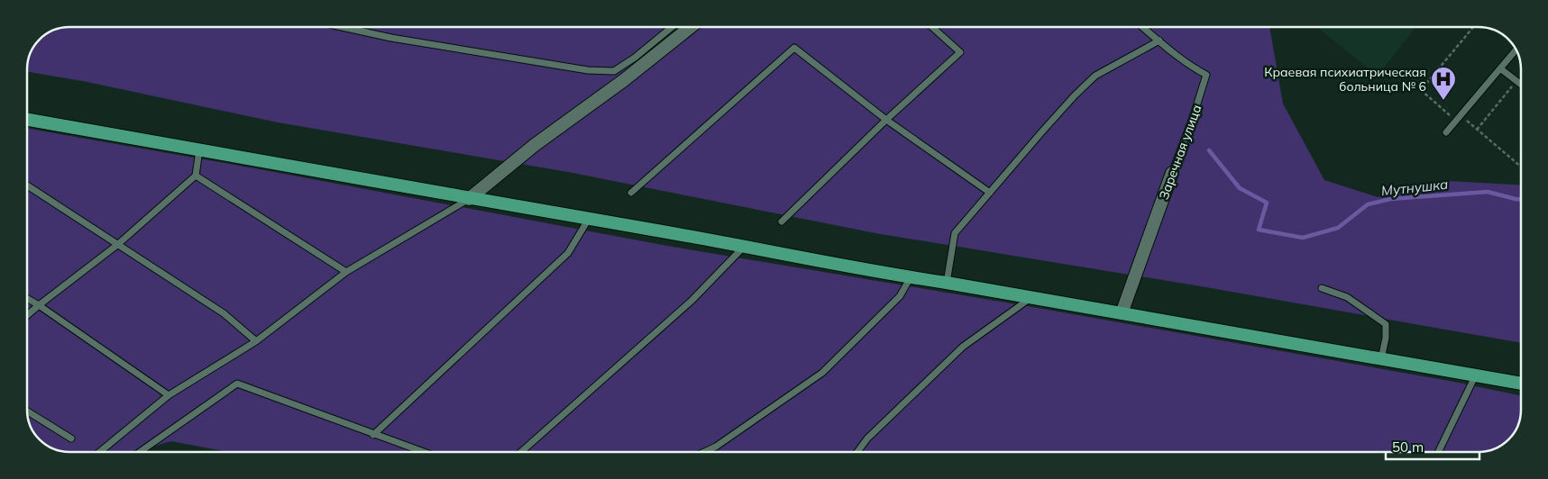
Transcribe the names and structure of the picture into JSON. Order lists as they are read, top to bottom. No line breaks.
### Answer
{"streets":{"street":["Заречная улица"]},"water":["Мутнушка"],"places":{"hospital":["Краевая психиатрическая больница № 6"]},"scale_bar":"50 m"}
